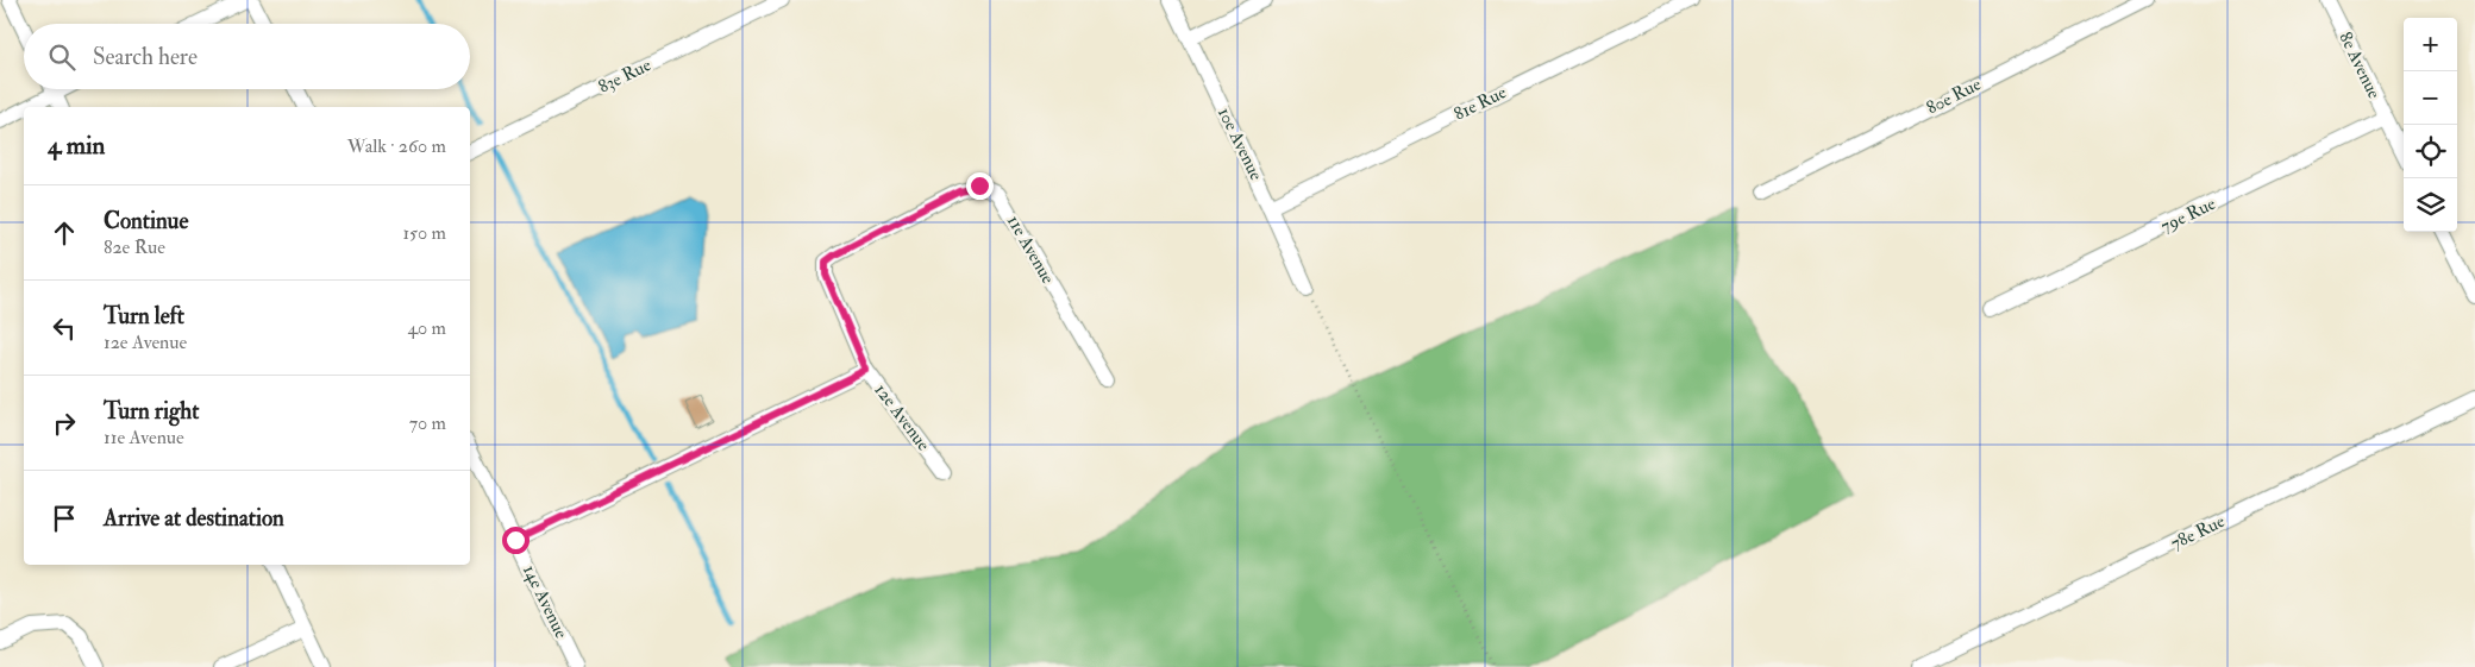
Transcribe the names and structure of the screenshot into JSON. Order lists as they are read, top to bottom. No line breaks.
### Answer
{"streets":{"street":["8e Avenue","83e Rue","80e Rue","81e Rue","10e Avenue","79e Rue","11e Avenue","12e Avenue","78e Rue","14e Avenue"]},"crossings":[["8e Avenue","79e Rue"],["81e Rue","10e Avenue"],["11e Avenue","12e Avenue"]],"page":{"map_buttons":["+","−"],"search":"Search here","heading":["4 min","Walk · 260 m"],"list":[["Continue","82e Rue","150 m"],["Turn left","12e Avenue","40 m"],["Turn right","11e Avenue","70 m"],"Arrive at destination"]}}
